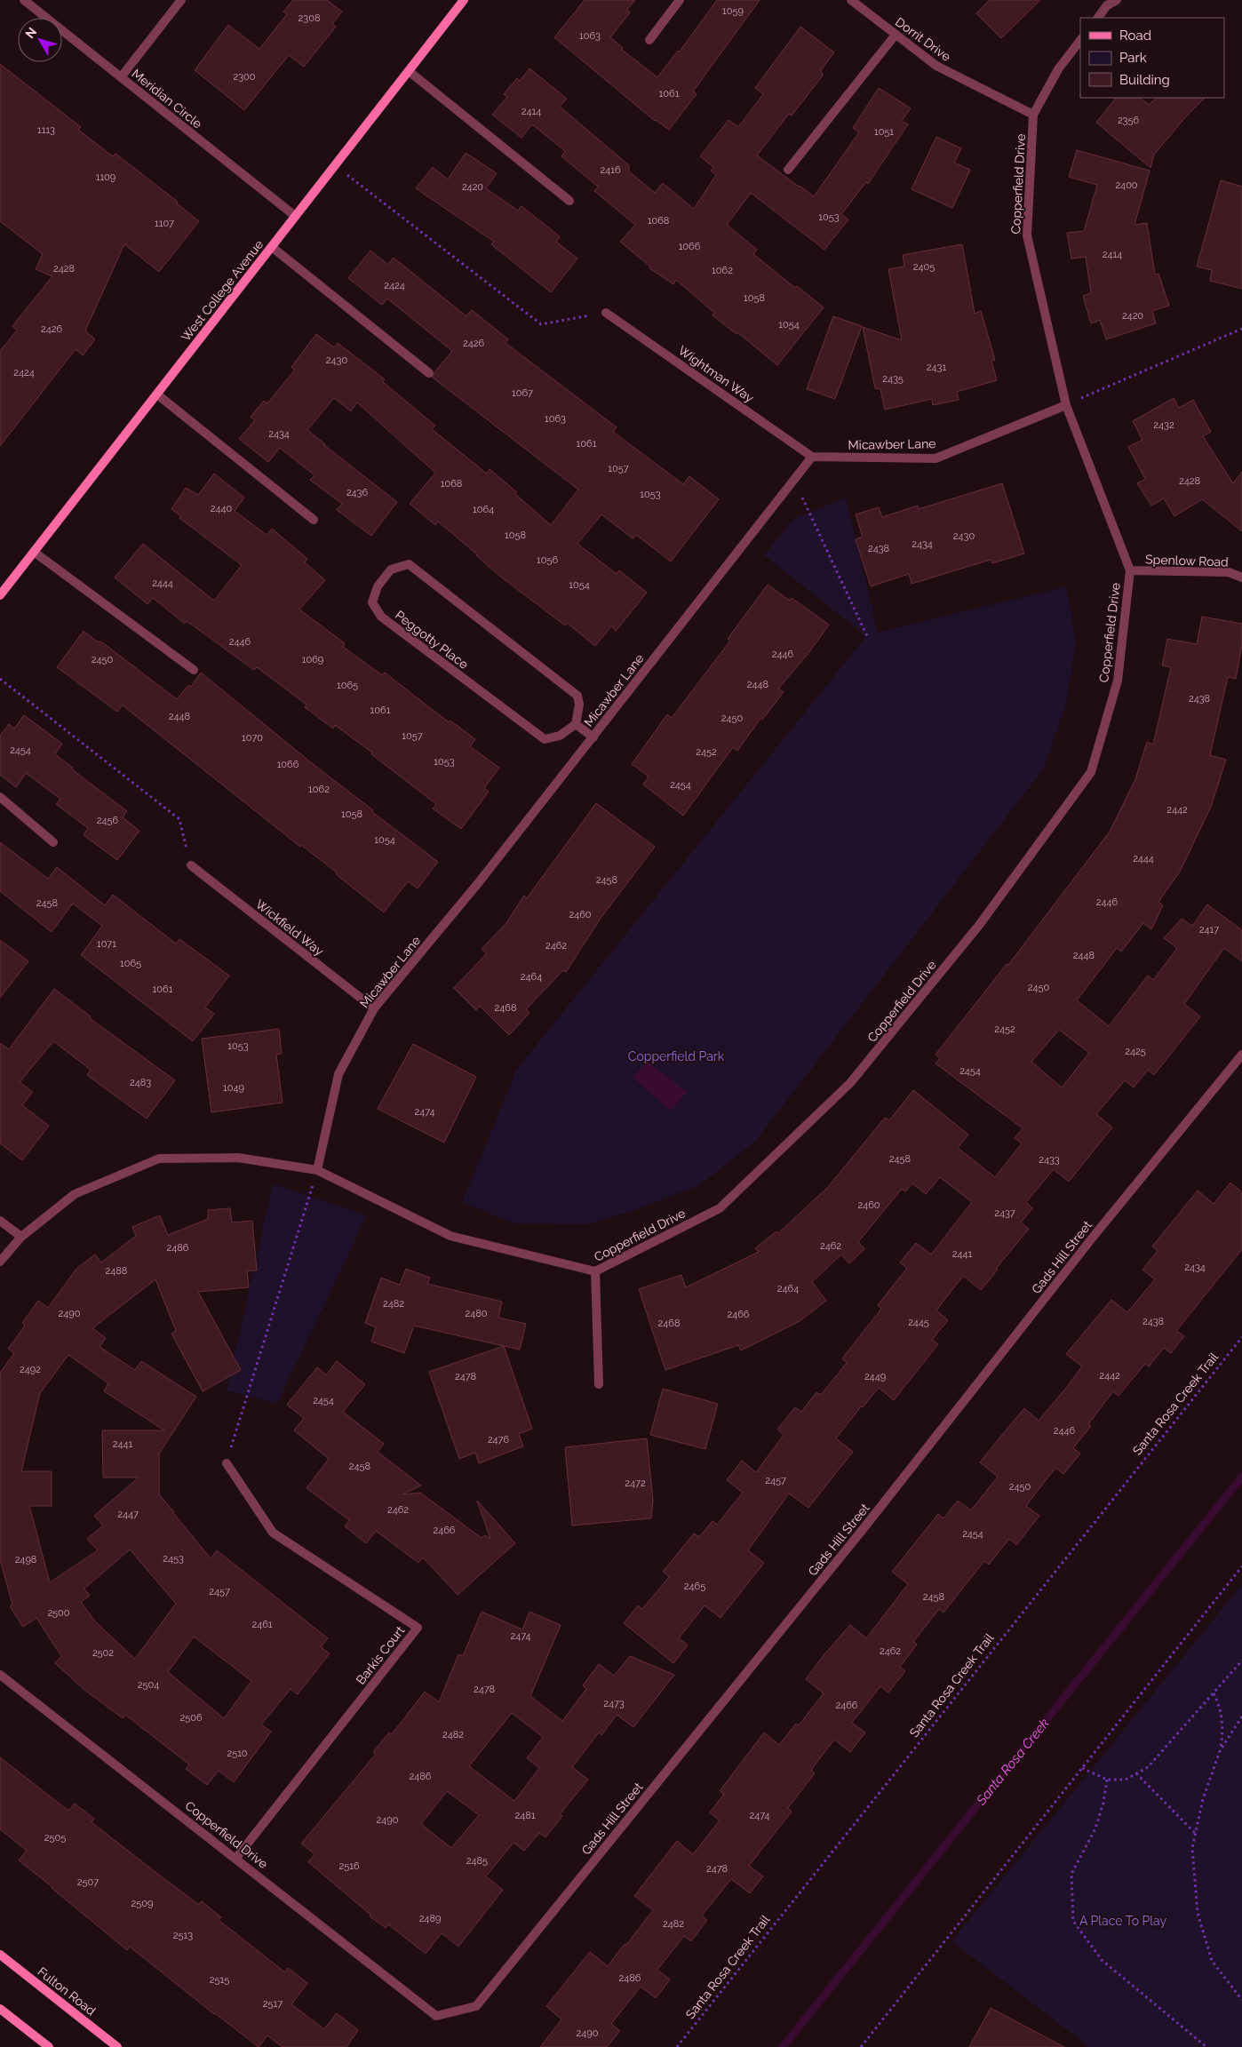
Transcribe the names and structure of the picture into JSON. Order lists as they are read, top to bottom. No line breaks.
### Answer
{"streets":{"main road":["West College Avenue","Fulton Road"],"street":["Dorrit Drive","Meridian Circle","Copperfield Drive","Wightman Way","Micawber Lane","Spenlow Road","Peggotty Place","Wickfield Way","Gads Hill Street","Barkis Court"],"path":["Santa Rosa Creek Trail"]},"crossings":[["Dorrit Drive","Copperfield Drive"],["Meridian Circle","West College Avenue"],["Copperfield Drive","Micawber Lane"],["Copperfield Drive","Spenlow Road"],["Copperfield Drive","Gads Hill Street"],["Copperfield Drive","Barkis Court"],["Wightman Way","Micawber Lane"],["Micawber Lane","Wickfield Way"]],"water":["Santa Rosa Creek"],"parks":["Copperfield Park","A Place To Play"],"house_numbers":["1059","2308","1063","2300","1061","2414","2356","1113","1051","2416","1109","2400","2420","1053","1068","1107","1066","2414","2405","2428","1062","2424","1058","2420","1054","2426","2426","2430","2431","2424","2435","1067","1063","2432","2434","1061","1057","2428","1068","2436","1053","2440","1064","1058","2430","2434","2438","1056","2444","1054","2446","2446","2450","1069","2448","1065","2438","1061","2448","2450","1057","1070","2454","2452","1053","1066","2454","1062","2442","1058","2456","1054","2444","2458","2446","2458","2460","2417","1071","2462","2448","1065","2464","2450","1061","2468","2452","1053","2425","2454","2483","1049","2474","2458","2433","2460","2437","2462","2486","2441","2434","2488","2464","2482","2490","2480","2466","2438","2445","2468","2492","2442","2478","2449","2454","2446","2476","2441","2458","2457","2472","2450","2462","2447","2466","2454","2453","2498","2465","2457","2458","2500","2461","2474","2462","2502","2504","2478","2473","2466","2506","2482","2510","2486","2481","2474","2490","2505","2485","2516","2478","2507","2509","2489","2482","2513","2486","2515","2517","2490"],"legend":["Road","Park","Building"],"north":"top left"}
